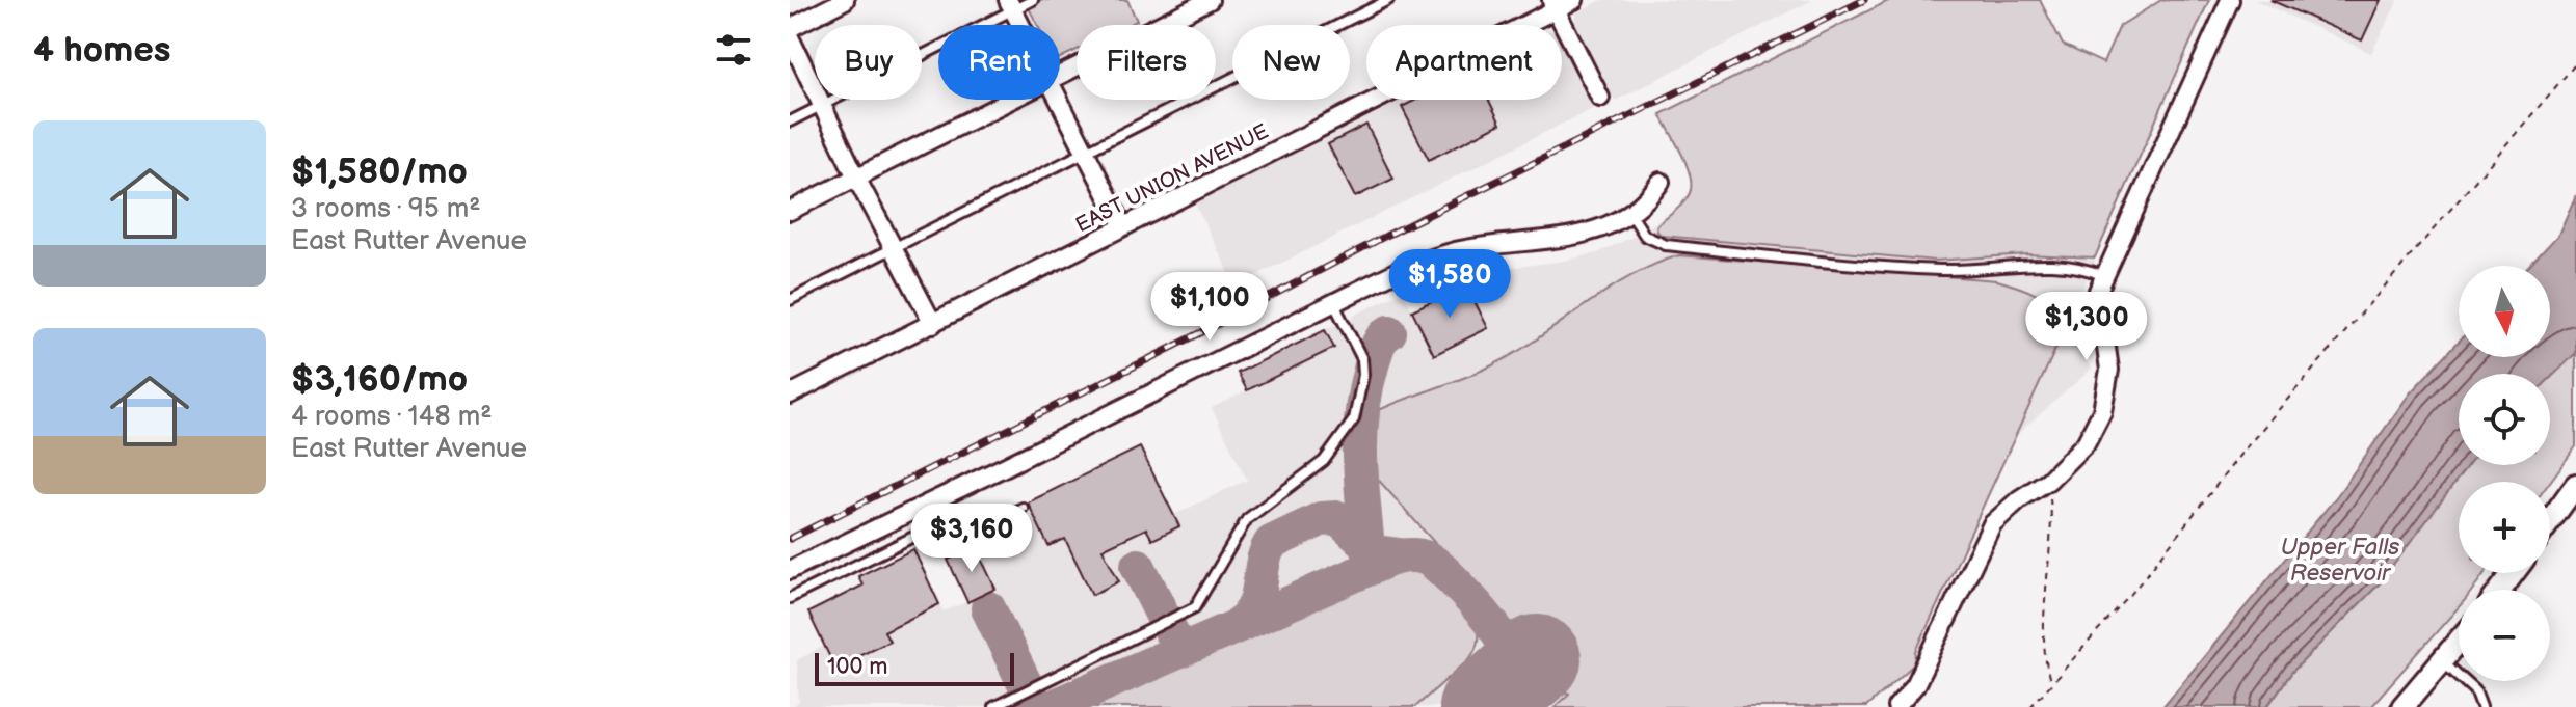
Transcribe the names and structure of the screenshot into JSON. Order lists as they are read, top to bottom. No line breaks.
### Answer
{"streets":{"street":["EAST UNION AVENUE"]},"water":["Upper Falls Reservoir"],"scale_bar":"100 m","north":"bottom","page":{"heading":"4 homes","chip":["Buy","Rent","Filters","New","Apartment"],"list":[{"name":"$1,580/mo","note":"3 rooms · 95 m² · East Rutter Avenue"},{"name":"$3,160/mo","note":"4 rooms · 148 m² · East Rutter Avenue"}],"price":["$1,580","$1,100","$1,300","$3,160"],"map_buttons":["+","−"],"scale":"100 m"}}
